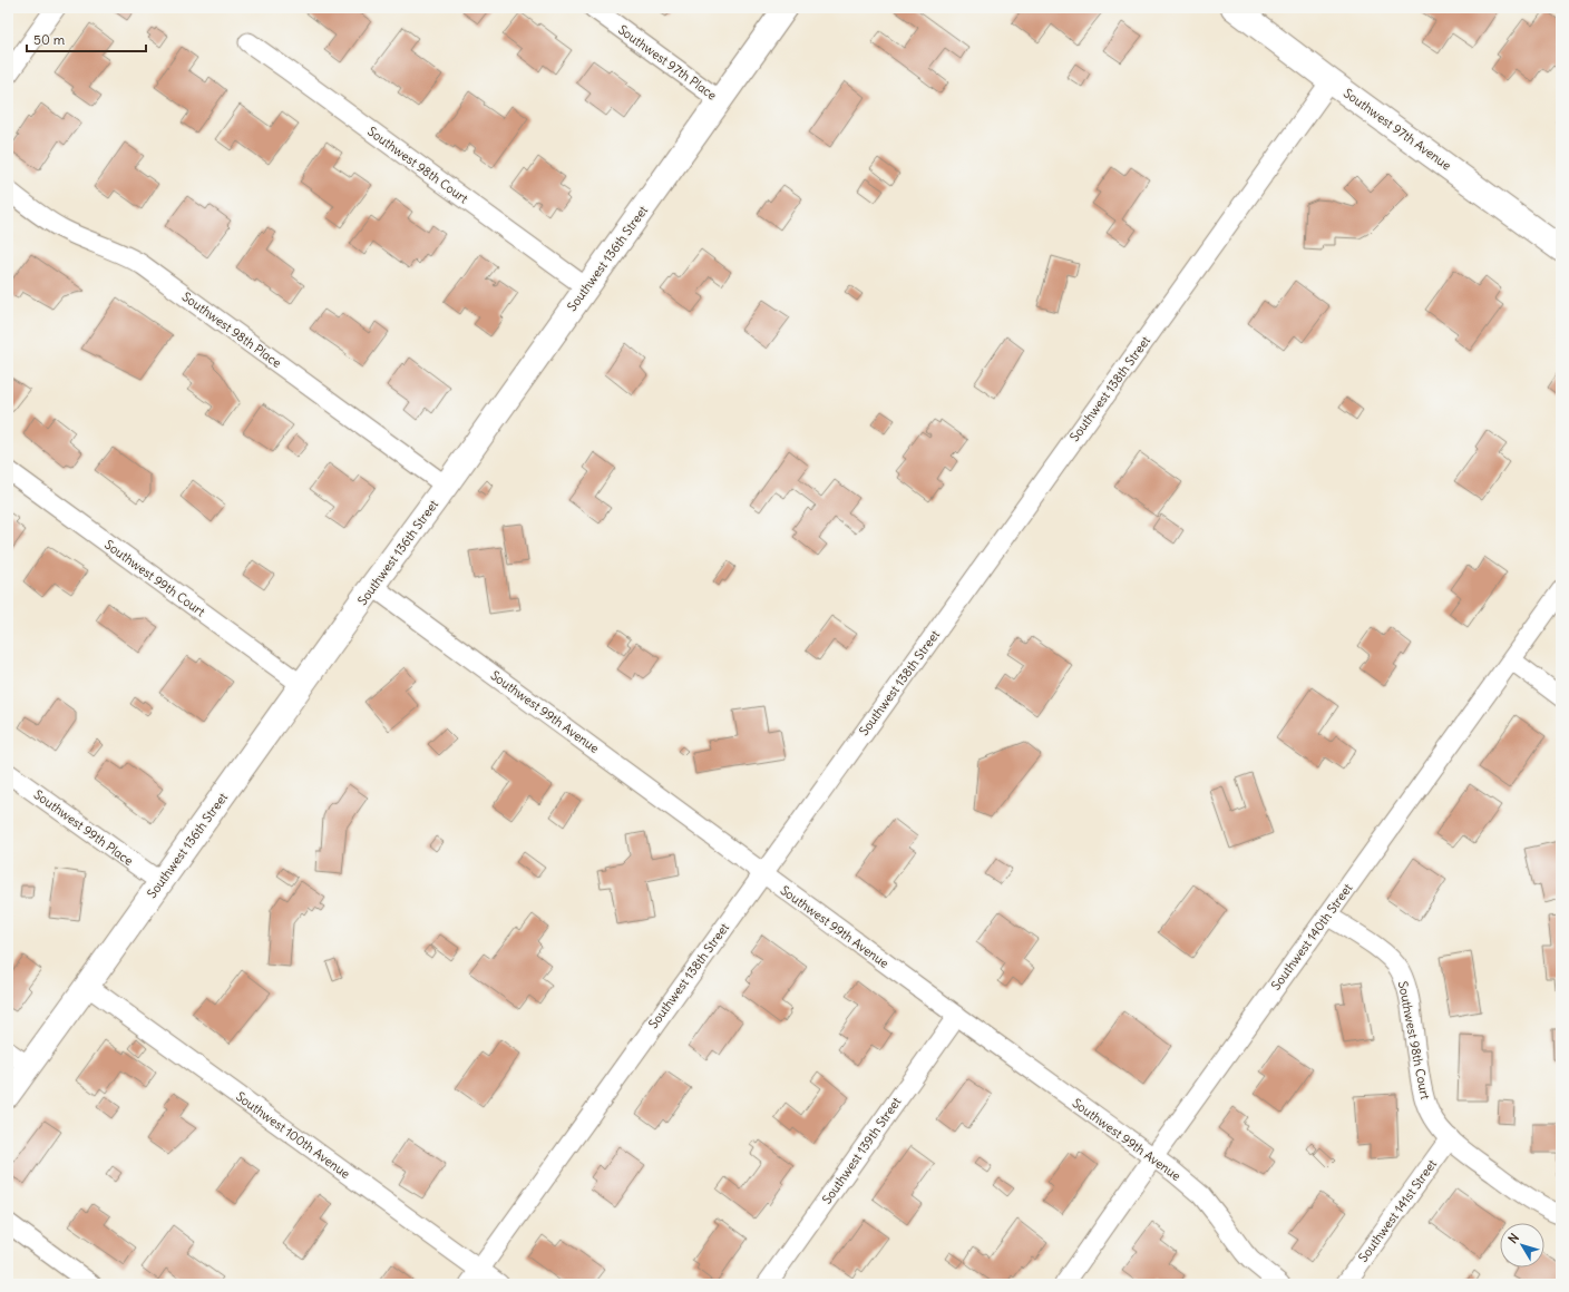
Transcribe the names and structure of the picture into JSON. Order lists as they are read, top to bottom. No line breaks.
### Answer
{"streets":{"street":["Southwest 97th Place","Southwest 97th Avenue","Southwest 98th Court","Southwest 136th Street","Southwest 98th Place","Southwest 138th Street","Southwest 99th Court","Southwest 99th Avenue","Southwest 99th Place","Southwest 140th Street","Southwest 100th Avenue","Southwest 139th Street","Southwest 141st Street"]},"crossings":[["Southwest 97th Place","Southwest 136th Street"],["Southwest 97th Avenue","Southwest 138th Street"],["Southwest 98th Court","Southwest 136th Street"],["Southwest 98th Court","Southwest 140th Street"],["Southwest 98th Court","Southwest 141st Street"],["Southwest 136th Street","Southwest 98th Place"],["Southwest 136th Street","Southwest 99th Court"],["Southwest 136th Street","Southwest 99th Avenue"],["Southwest 136th Street","Southwest 99th Place"],["Southwest 136th Street","Southwest 100th Avenue"],["Southwest 138th Street","Southwest 99th Avenue"],["Southwest 138th Street","Southwest 100th Avenue"],["Southwest 99th Avenue","Southwest 140th Street"],["Southwest 99th Avenue","Southwest 139th Street"]],"scale_bar":"50 m","north":"top left"}
